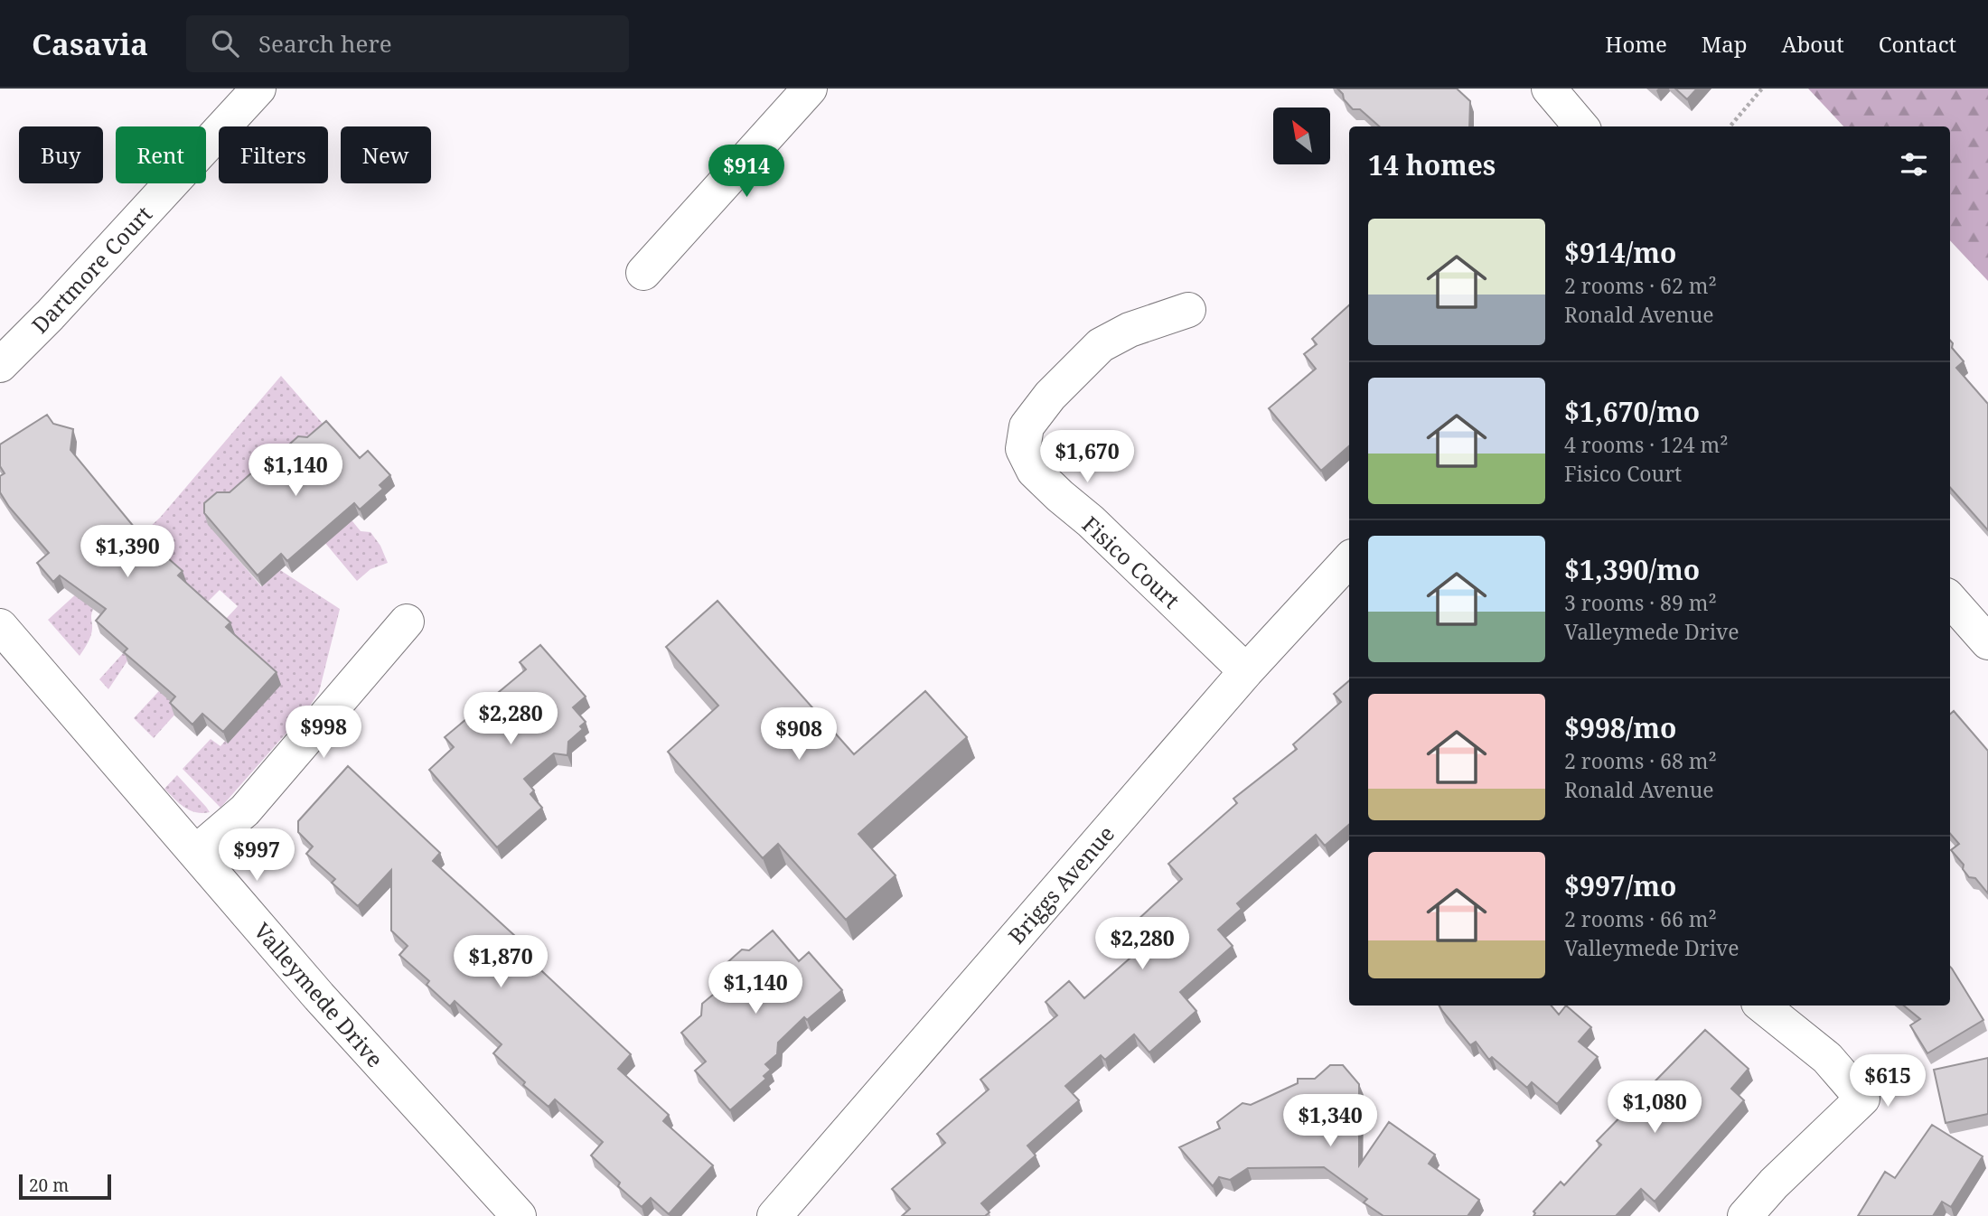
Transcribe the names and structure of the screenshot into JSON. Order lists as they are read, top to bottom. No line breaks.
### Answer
{"streets":{"street":["Dartmore Court","Fisico Court","Briggs Avenue","Valleymede Drive"]},"crossings":[["Fisico Court","Briggs Avenue"]],"scale_bar":"20 m","north":"top left","page":{"header":"Casavia","search":"Search here","nav":["Home","Map","About","Contact"],"chip":["Buy","Rent","Filters","New"],"heading":"14 homes","price":["$914","$1,670","$1,140","$1,390","$2,280","$998","$908","$997","$2,280","$1,870","$1,140","$615","$1,080","$1,340"],"list":[{"name":"$914/mo","note":"2 rooms · 62 m² · Ronald Avenue"},{"name":"$1,670/mo","note":"4 rooms · 124 m² · Fisico Court"},{"name":"$1,390/mo","note":"3 rooms · 89 m² · Valleymede Drive"},{"name":"$998/mo","note":"2 rooms · 68 m² · Ronald Avenue"},{"name":"$997/mo","note":"2 rooms · 66 m² · Valleymede Drive"}],"scale":"20 m"}}
